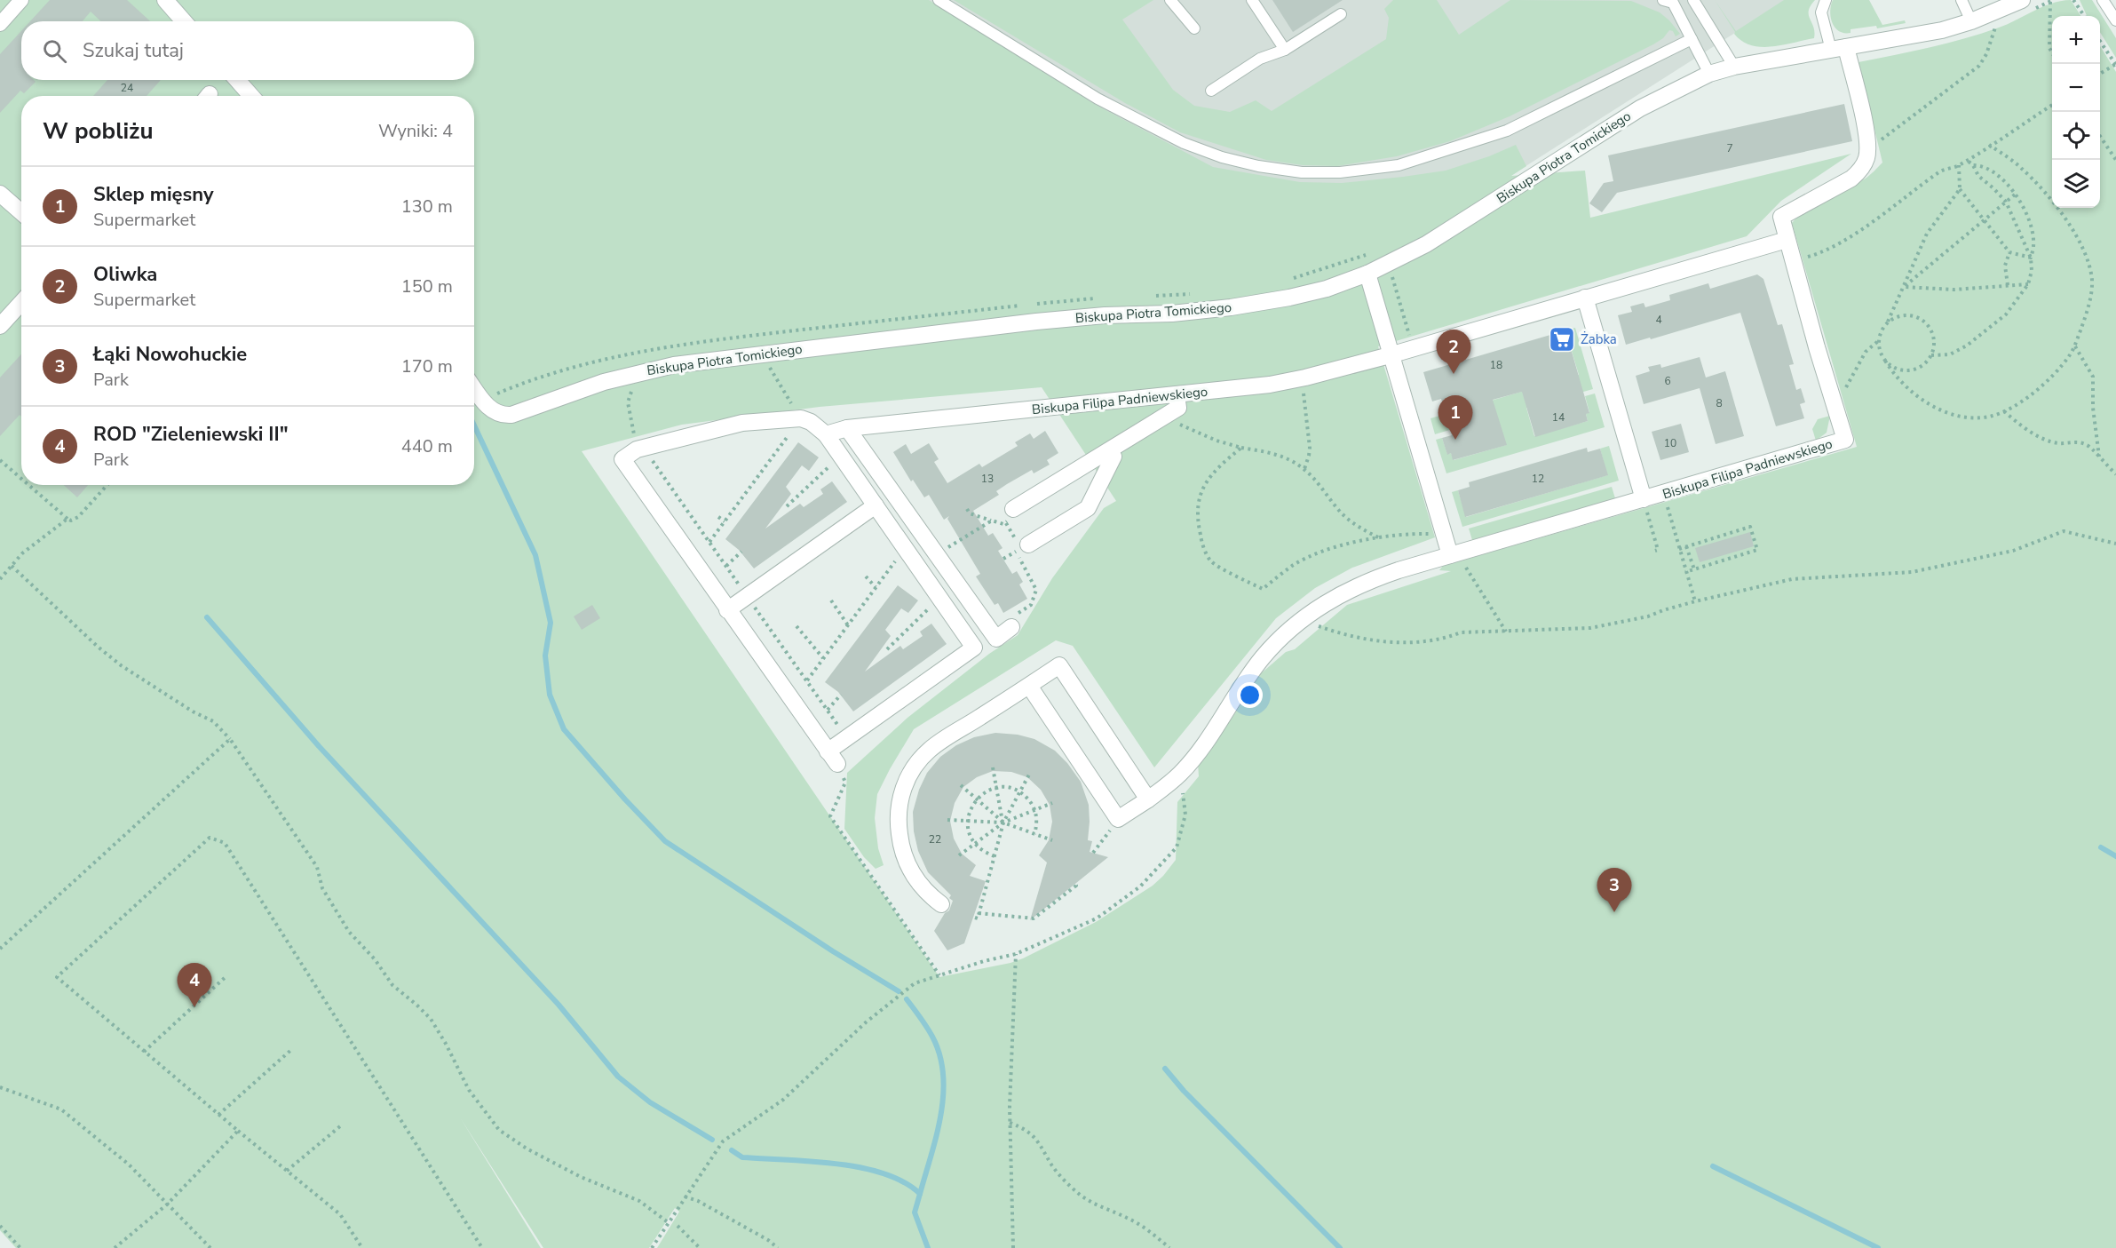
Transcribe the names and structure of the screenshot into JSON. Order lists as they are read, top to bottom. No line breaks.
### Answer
{"streets":{"street":["Biskupa Piotra Tomickiego","Biskupa Filipa Padniewskiego"]},"crossings":[["Biskupa Piotra Tomickiego","Biskupa Filipa Padniewskiego"]],"places":{"supermarket":["Żabka"]},"house_numbers":["24","7","4","18","6","8","14","10","13","12","22"],"page":{"map_buttons":["+","−"],"search":"Szukaj tutaj","heading":["W pobliżu","Wyniki: 4"],"list":[{"mark":"1","name":"Sklep mięsny","note":"Supermarket","value":"130 m"},{"mark":"2","name":"Oliwka","note":"Supermarket","value":"150 m"},{"mark":"3","name":"Łąki Nowohuckie","note":"Park","value":"170 m"},{"mark":"4","name":"ROD \"Zieleniewski II\"","note":"Park","value":"440 m"}],"pins":["2","1","3","4"]}}
